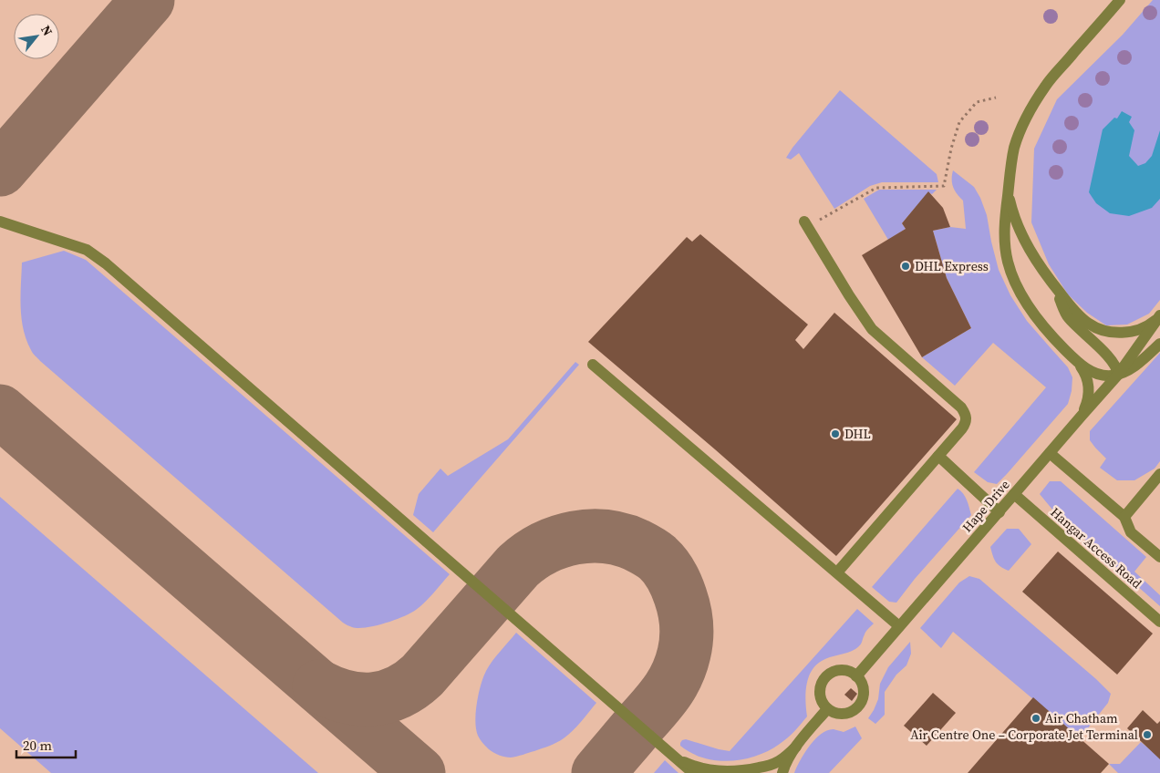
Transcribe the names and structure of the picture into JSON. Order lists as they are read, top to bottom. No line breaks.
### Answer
{"streets":{"street":["Hape Drive","Hangar Access Road"]},"crossings":[["Hape Drive","Hangar Access Road"]],"places":["DHL Express","DHL","Air Chatham","Air Centre One – Corporate Jet Terminal"],"scale_bar":"20 m","north":"top right"}
